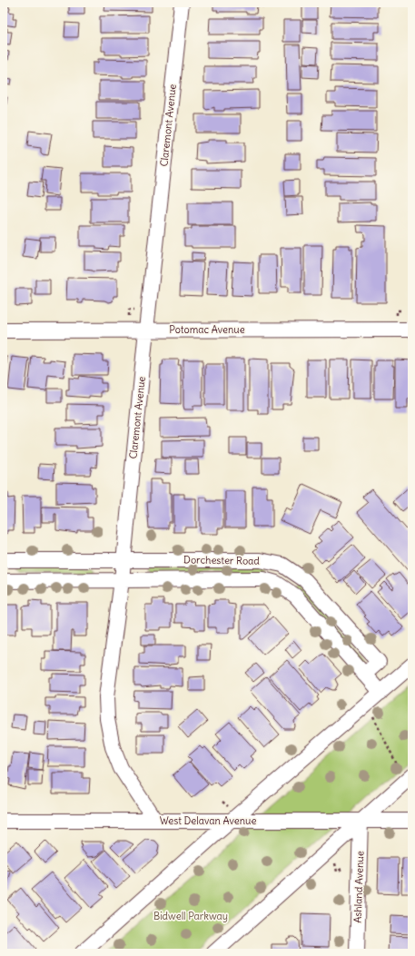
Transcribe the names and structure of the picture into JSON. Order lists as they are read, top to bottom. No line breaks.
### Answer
{"streets":{"street":["Claremont Avenue","Potomac Avenue","Dorchester Road","West Delavan Avenue","Ashland Avenue"]},"crossings":[["Claremont Avenue","Potomac Avenue"],["Claremont Avenue","Dorchester Road"],["Claremont Avenue","West Delavan Avenue"],["West Delavan Avenue","Ashland Avenue"]],"parks":["Bidwell Parkway"]}
